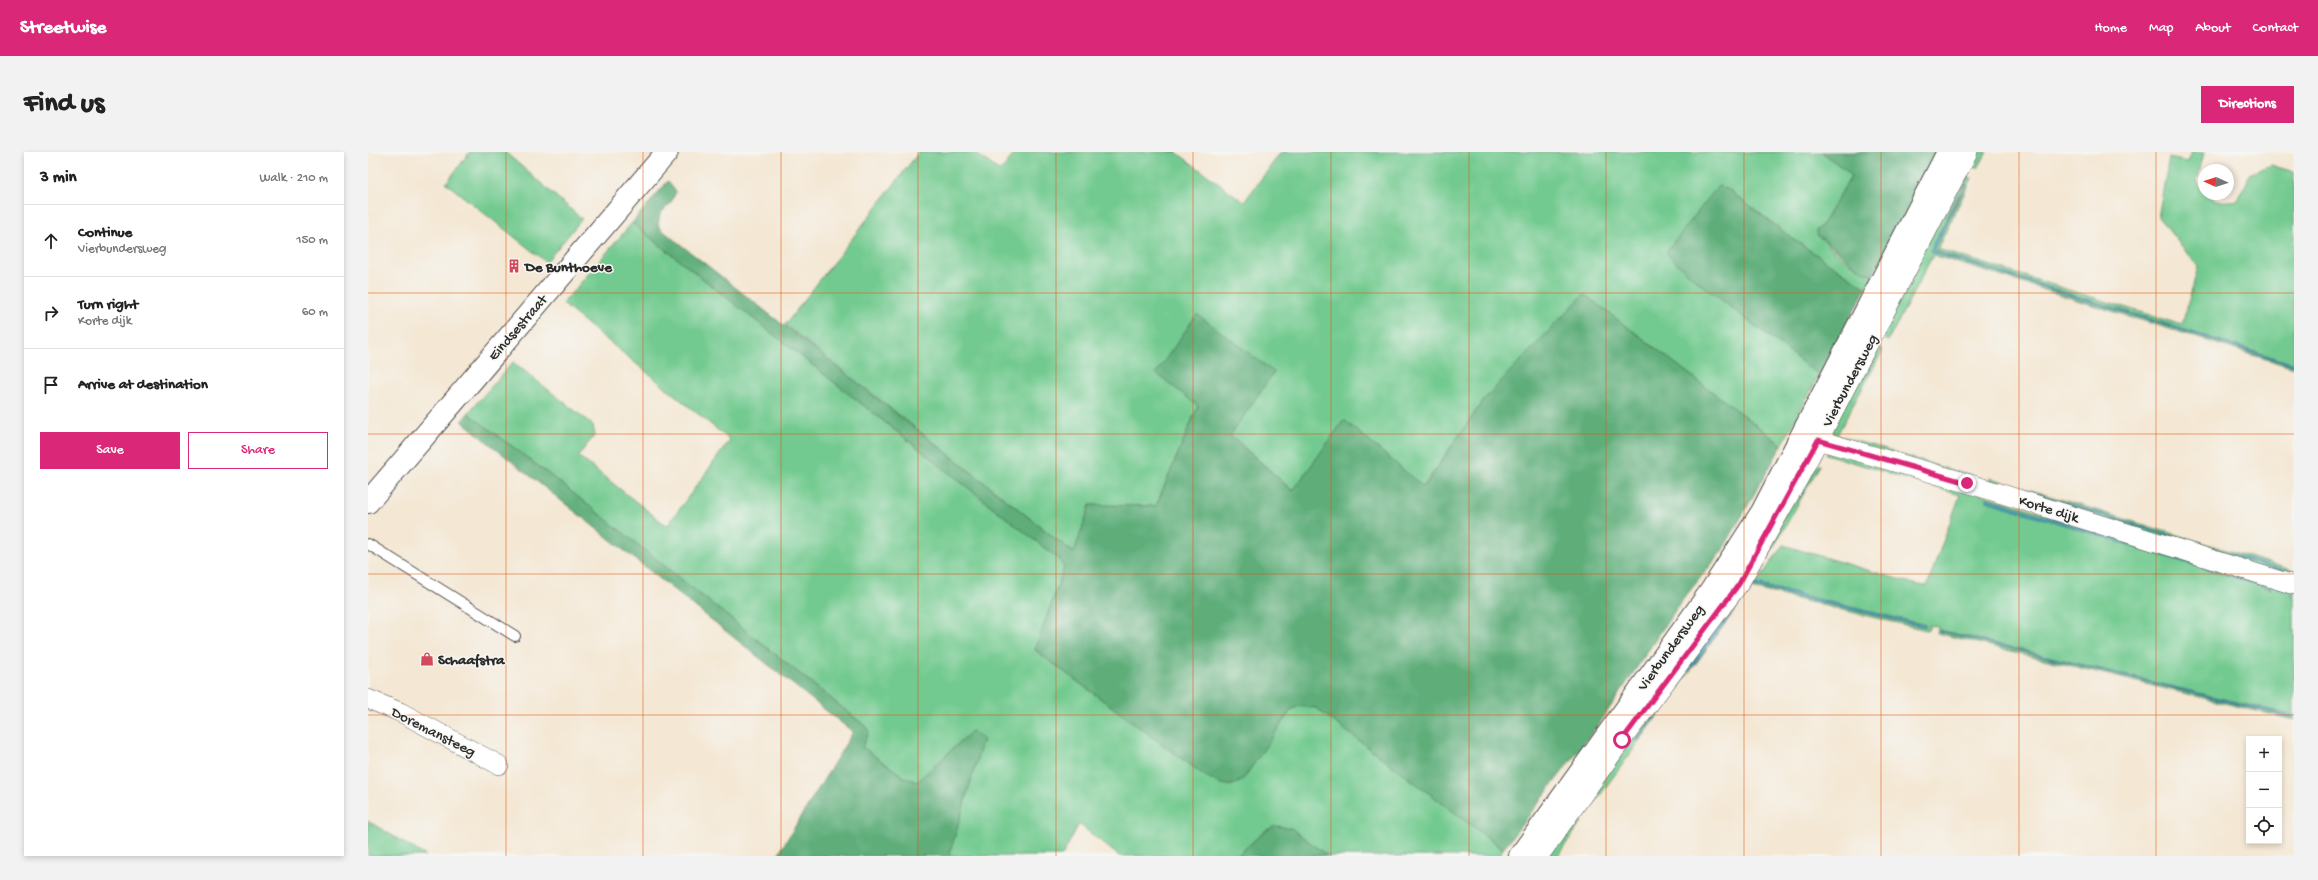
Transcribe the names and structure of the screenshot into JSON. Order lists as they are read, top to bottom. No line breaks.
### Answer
{"streets":{"main road":["Eindsestraat","Vierbundersweg"],"street":["Korte dijk","Doremansteeg"]},"crossings":[["Vierbundersweg","Korte dijk"]],"places":{"building":["De Bunthoeve"],"shop":["Schaafstra"]},"north":"left","page":{"header":"Streetwise","nav":["Home","Map","About","Contact"],"buttons":["Directions",["Save","Share"]],"title":"Find us","heading":["3 min","Walk · 210 m"],"list":[["Continue","Vierbundersweg","150 m"],["Turn right","Korte dijk","60 m"],"Arrive at destination"],"map_buttons":["+","−"]}}
